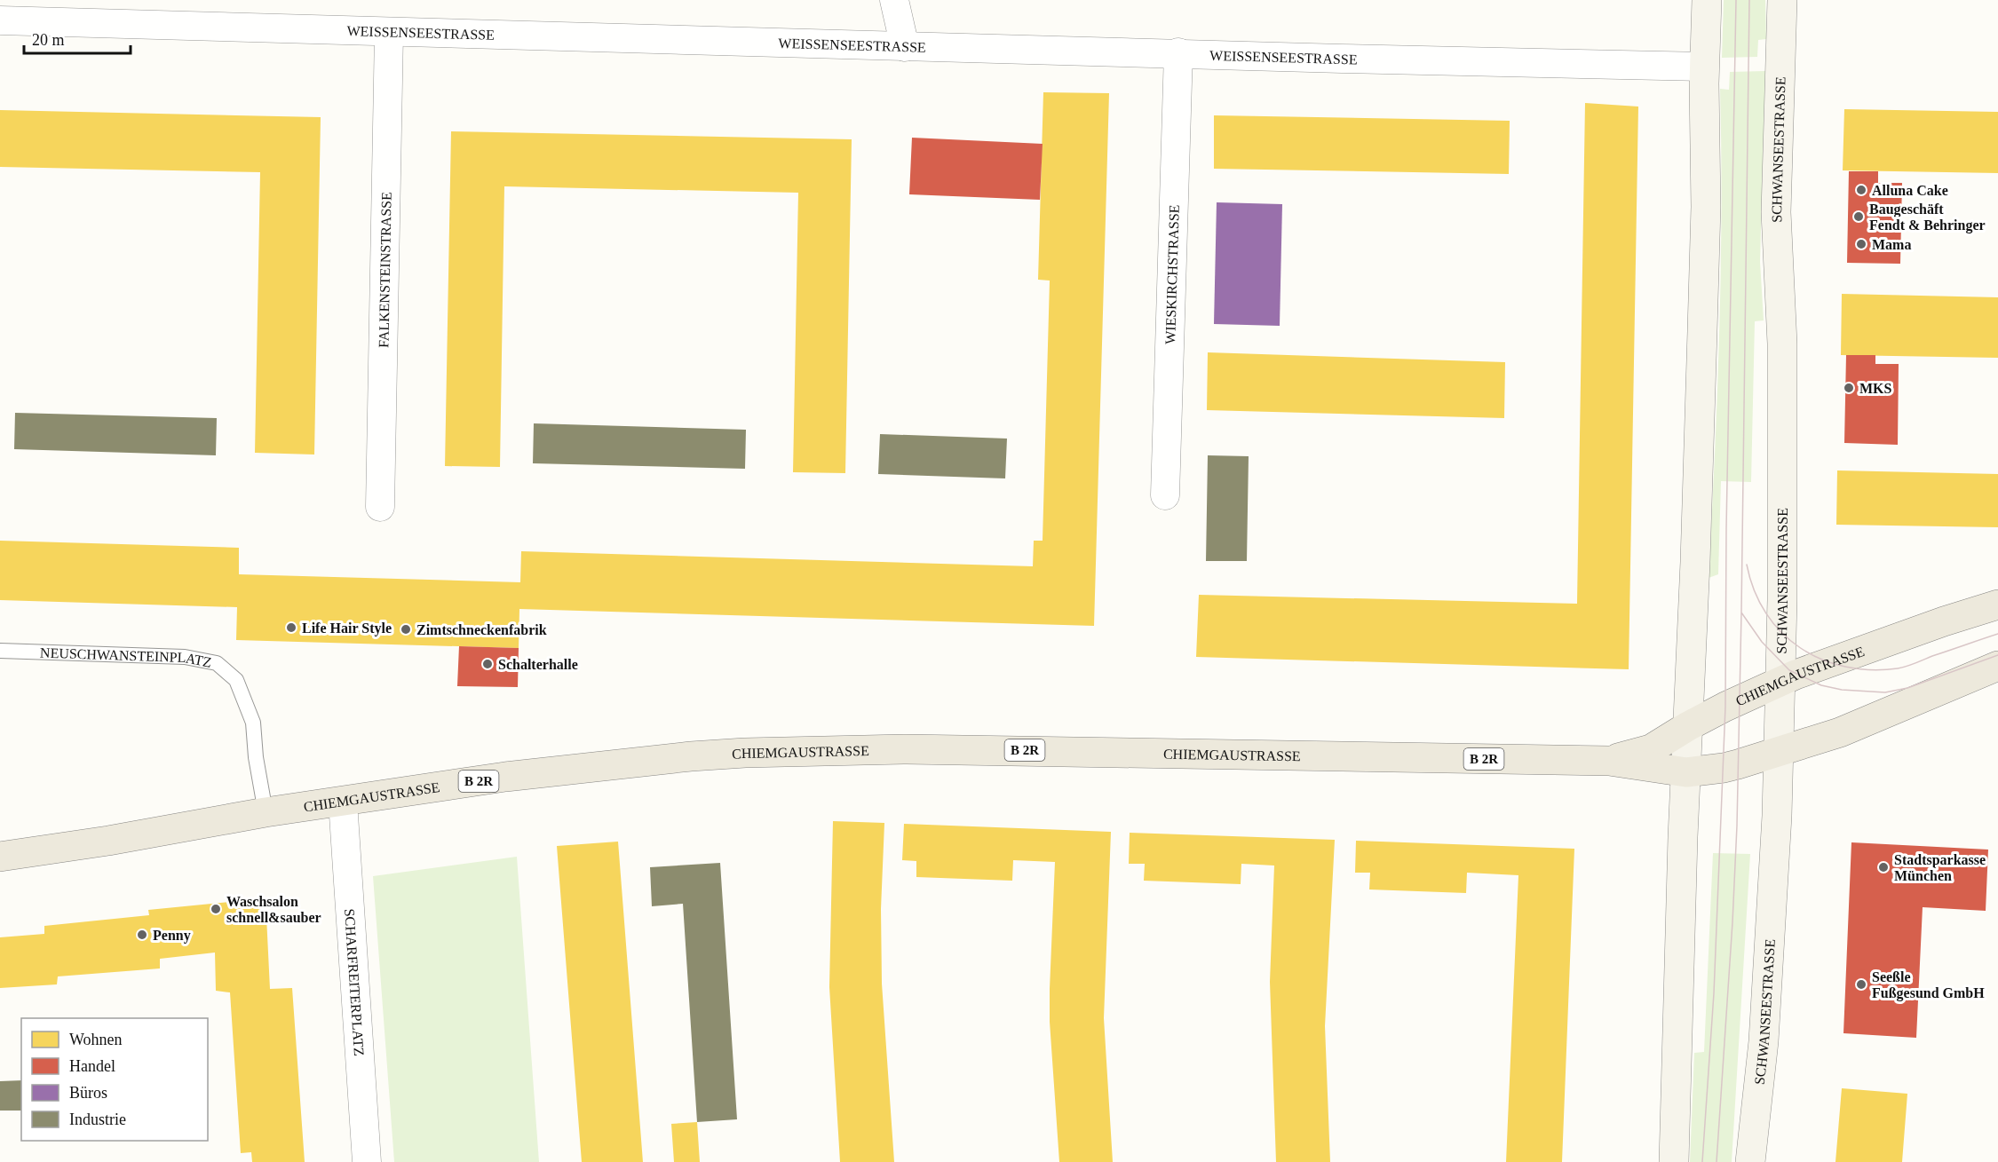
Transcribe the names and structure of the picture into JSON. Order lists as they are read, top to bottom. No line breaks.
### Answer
{"streets":{"main road":["SCHWANSEESTRASSE","CHIEMGAUSTRASSE","B 2R"],"street":["WEISSENSEESTRASSE","FALKENSTEINSTRASSE","WIESKIRCHSTRASSE","SCHARFREITERPLATZ"],"lane":["NEUSCHWANSTEINPLATZ"]},"crossings":[["WEISSENSEESTRASSE","FALKENSTEINSTRASSE"],["WEISSENSEESTRASSE","WIESKIRCHSTRASSE"],["SCHWANSEESTRASSE","CHIEMGAUSTRASSE"],["NEUSCHWANSTEINPLATZ","CHIEMGAUSTRASSE"],["CHIEMGAUSTRASSE","SCHARFREITERPLATZ"]],"places":["Alluna Cake","Baugeschäft Fendt & Behringer","Mama","MKS","Life Hair Style","Zimtschneckenfabrik","Schalterhalle","Stadtsparkasse München","Waschsalon schnell&sauber","Penny","Seeßle Fußgesund GmbH"],"legend":["Wohnen","Handel","Büros","Industrie"],"scale_bar":"20 m"}
